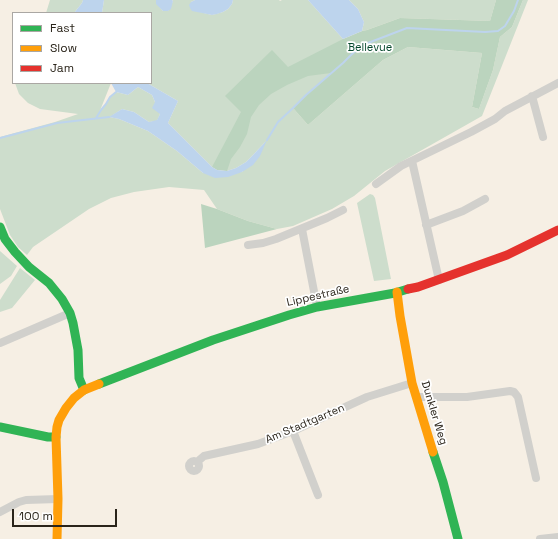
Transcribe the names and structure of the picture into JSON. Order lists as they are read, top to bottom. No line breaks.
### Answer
{"streets":{"main road":["Lippestraße","Dunkler Weg"],"street":["Am Stadtgarten"]},"crossings":[["Lippestraße","Dunkler Weg"],["Dunkler Weg","Am Stadtgarten"]],"parks":["Bellevue"],"legend":["Fast","Slow","Jam"],"scale_bar":"100 m"}
